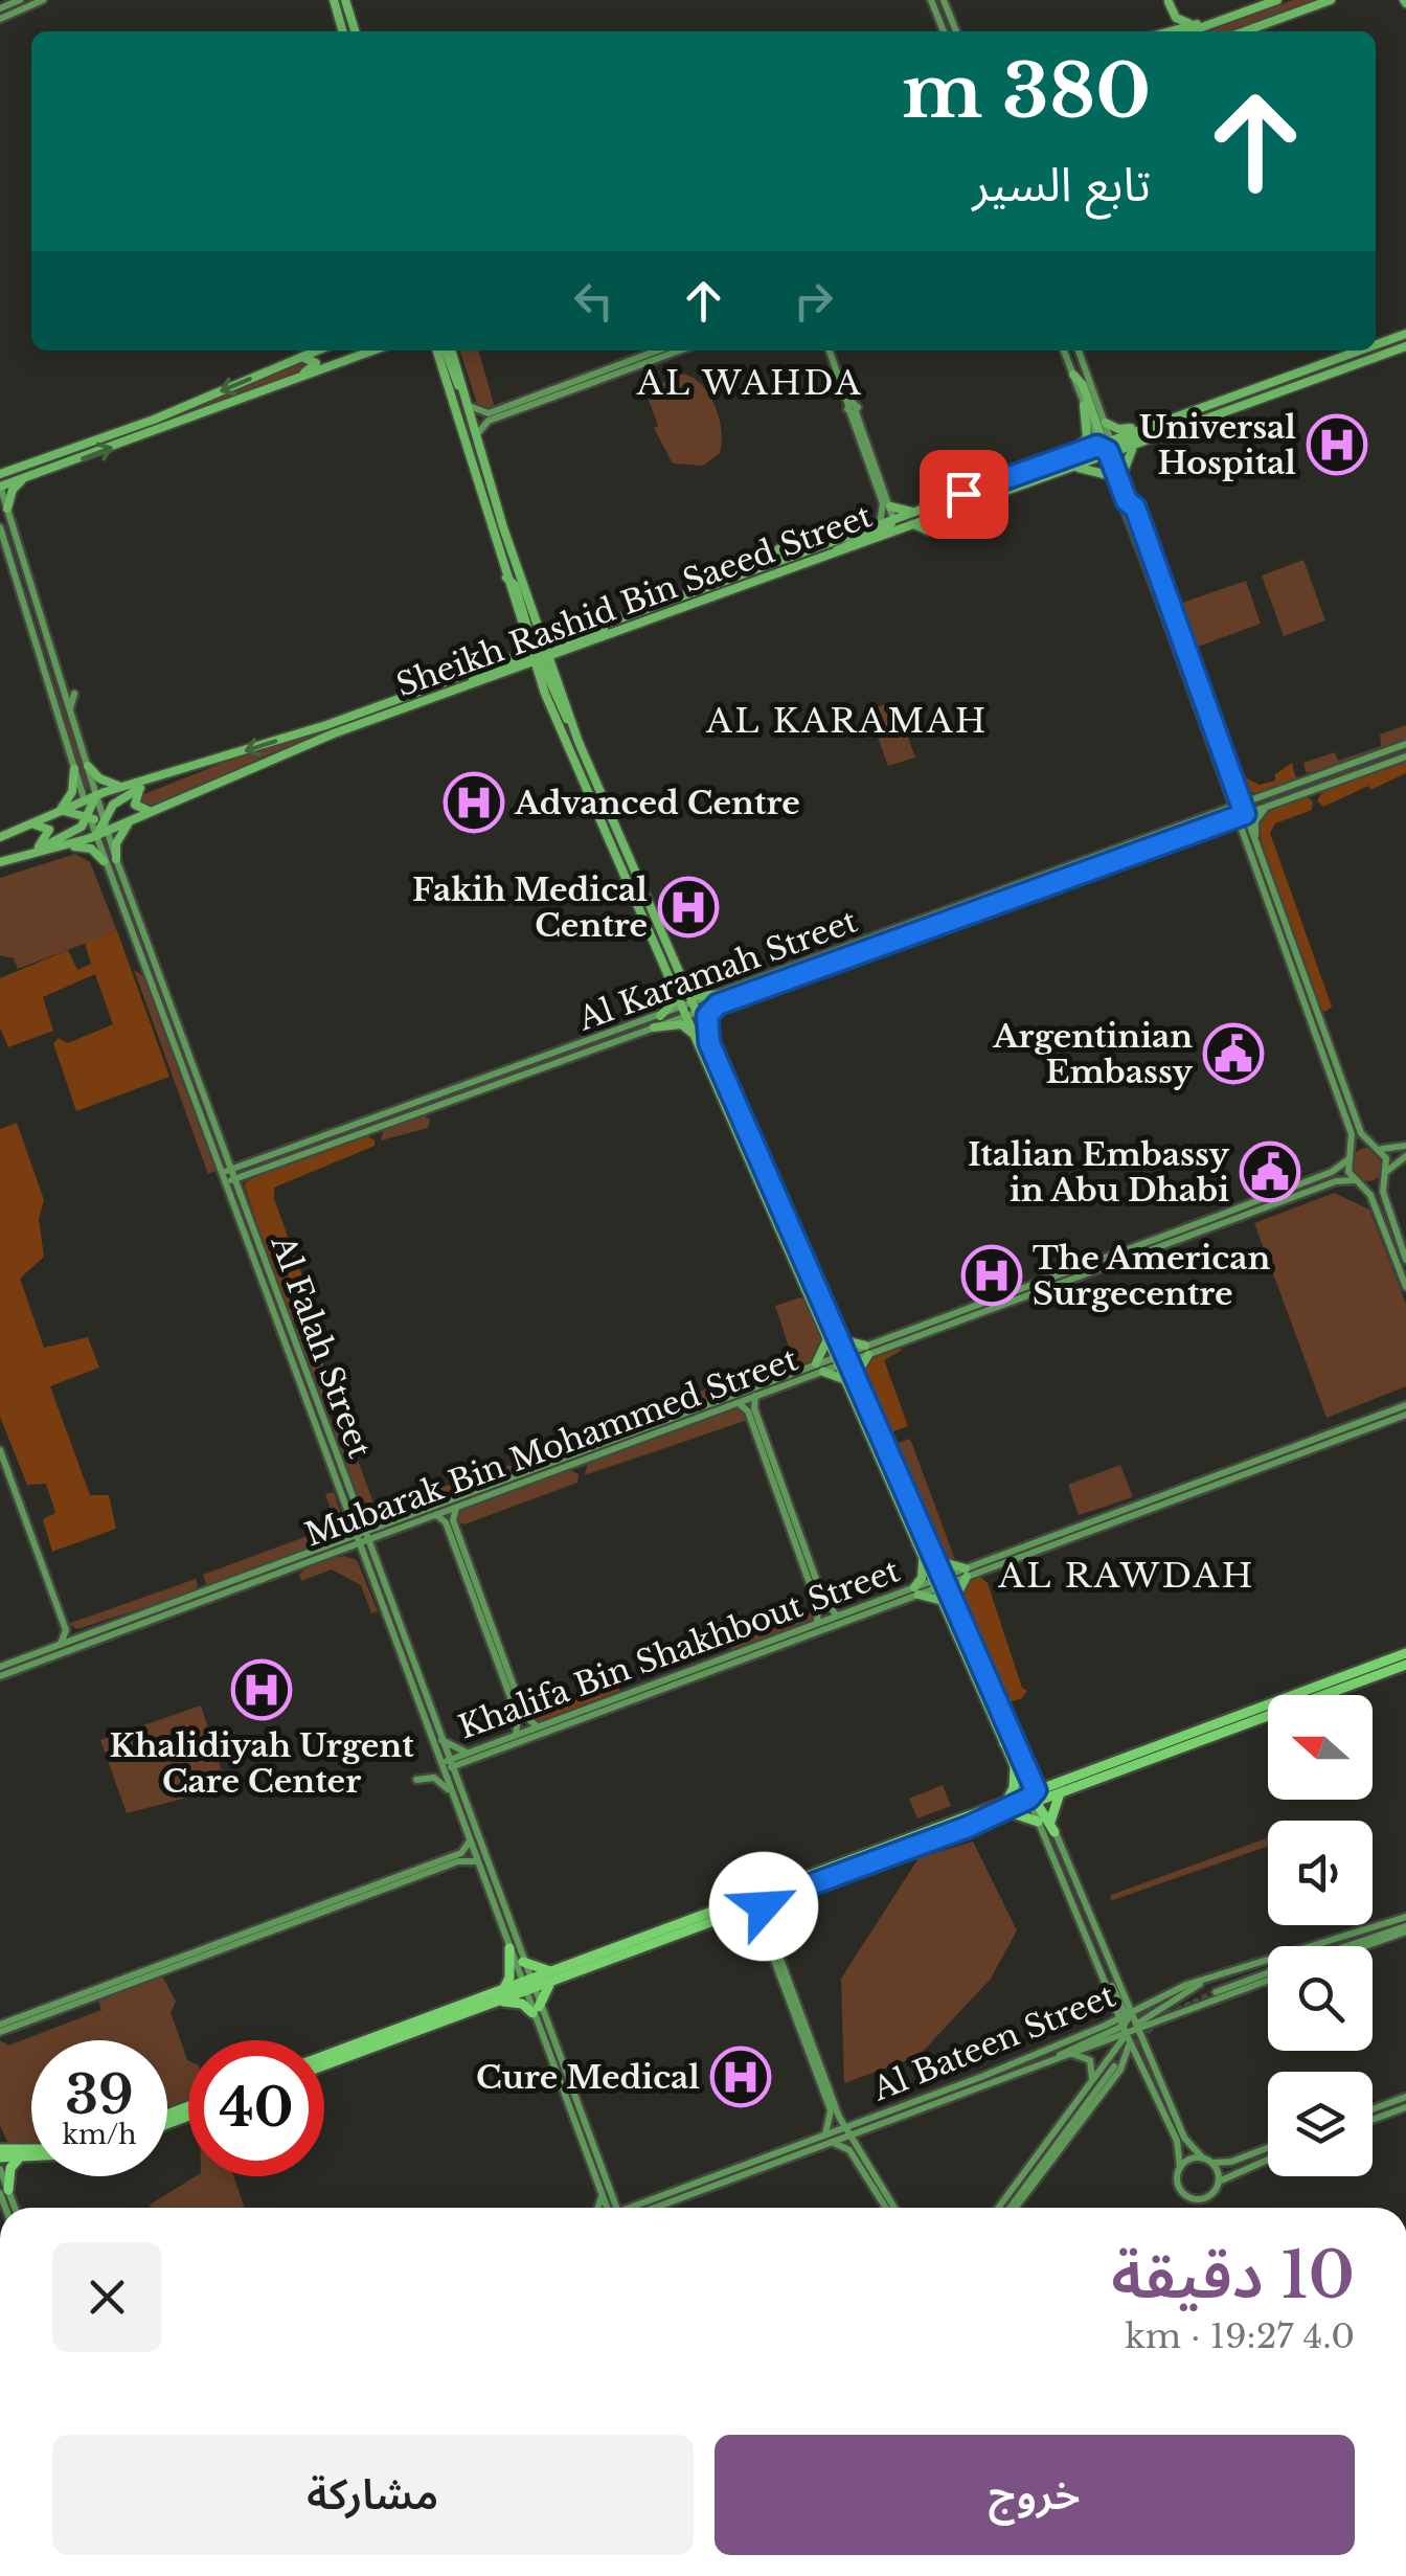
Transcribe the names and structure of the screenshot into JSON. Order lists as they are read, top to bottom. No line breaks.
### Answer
{"streets":{"main road":["Sheikh Rashid Bin Saeed Street","Al Karamah Street","Al Falah Street","Mubarak Bin Mohammed Street","Khalifa Bin Shakhbout Street","Al Bateen Street"]},"crossings":[["Sheikh Rashid Bin Saeed Street","Al Falah Street"],["Al Karamah Street","Al Falah Street"],["Al Falah Street","Mubarak Bin Mohammed Street"],["Al Falah Street","Khalifa Bin Shakhbout Street"]],"districts":["AL WAHDA","AL KARAMAH","AL RAWDAH"],"places":{"hospital":["Universal Hospital","Advanced Centre","Fakih Medical Centre","The American Surgecentre","Khalidiyah Urgent Care Center","Cure Medical"],"public building":["Argentinian Embassy","Italian Embassy in Abu Dhabi"]},"north":"left","page":{"turn":["380 m","تابع السير"],"speed":"39 km/h","limit":"40","heading":["10 دقيقة","4.0 km · 19:27"],"buttons":["خروج","مشاركة"]}}
